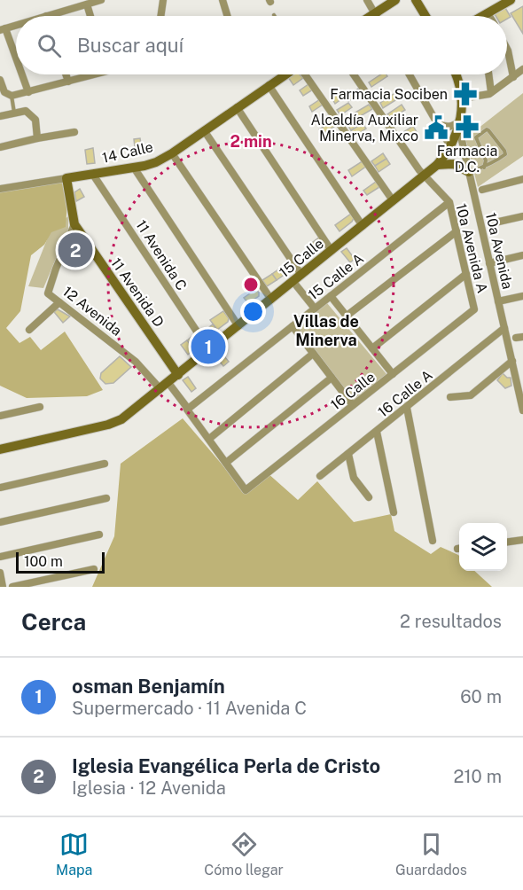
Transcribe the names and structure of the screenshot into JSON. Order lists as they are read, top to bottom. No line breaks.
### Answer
{"streets":{"street":["14 Calle","10a Avenida A","10a Avenida","11 Avenida C","15 Calle","15 Calle A","11 Avenida D","12 Avenida","16 Calle","16 Calle A"]},"crossings":[["14 Calle","11 Avenida C"],["10a Avenida A","15 Calle"],["10a Avenida A","15 Calle A"],["10a Avenida A","16 Calle"],["10a Avenida","15 Calle"],["10a Avenida","16 Calle A"],["11 Avenida C","15 Calle"],["15 Calle","11 Avenida D"],["15 Calle","12 Avenida"],["11 Avenida D","12 Avenida"]],"districts":["Villas de Minerva"],"places":{"pharmacy":["Farmacia Sociben","Farmacia D.C."],"public building":["Alcaldía Auxiliar Minerva, Mixco"]},"scale_bar":"100 m","page":{"search":"Buscar aquí","pins":["2","1"],"scale":"100 m","heading":["Cerca","2 resultados"],"list":[{"mark":"1","name":"osman Benjamín","note":"Supermercado · 11 Avenida C","value":"60 m"},{"mark":"2","name":"Iglesia Evangélica Perla de Cristo","note":"Iglesia · 12 Avenida","value":"210 m"}],"nav":["Mapa","Cómo llegar","Guardados"]},"rings":["2 min"]}
